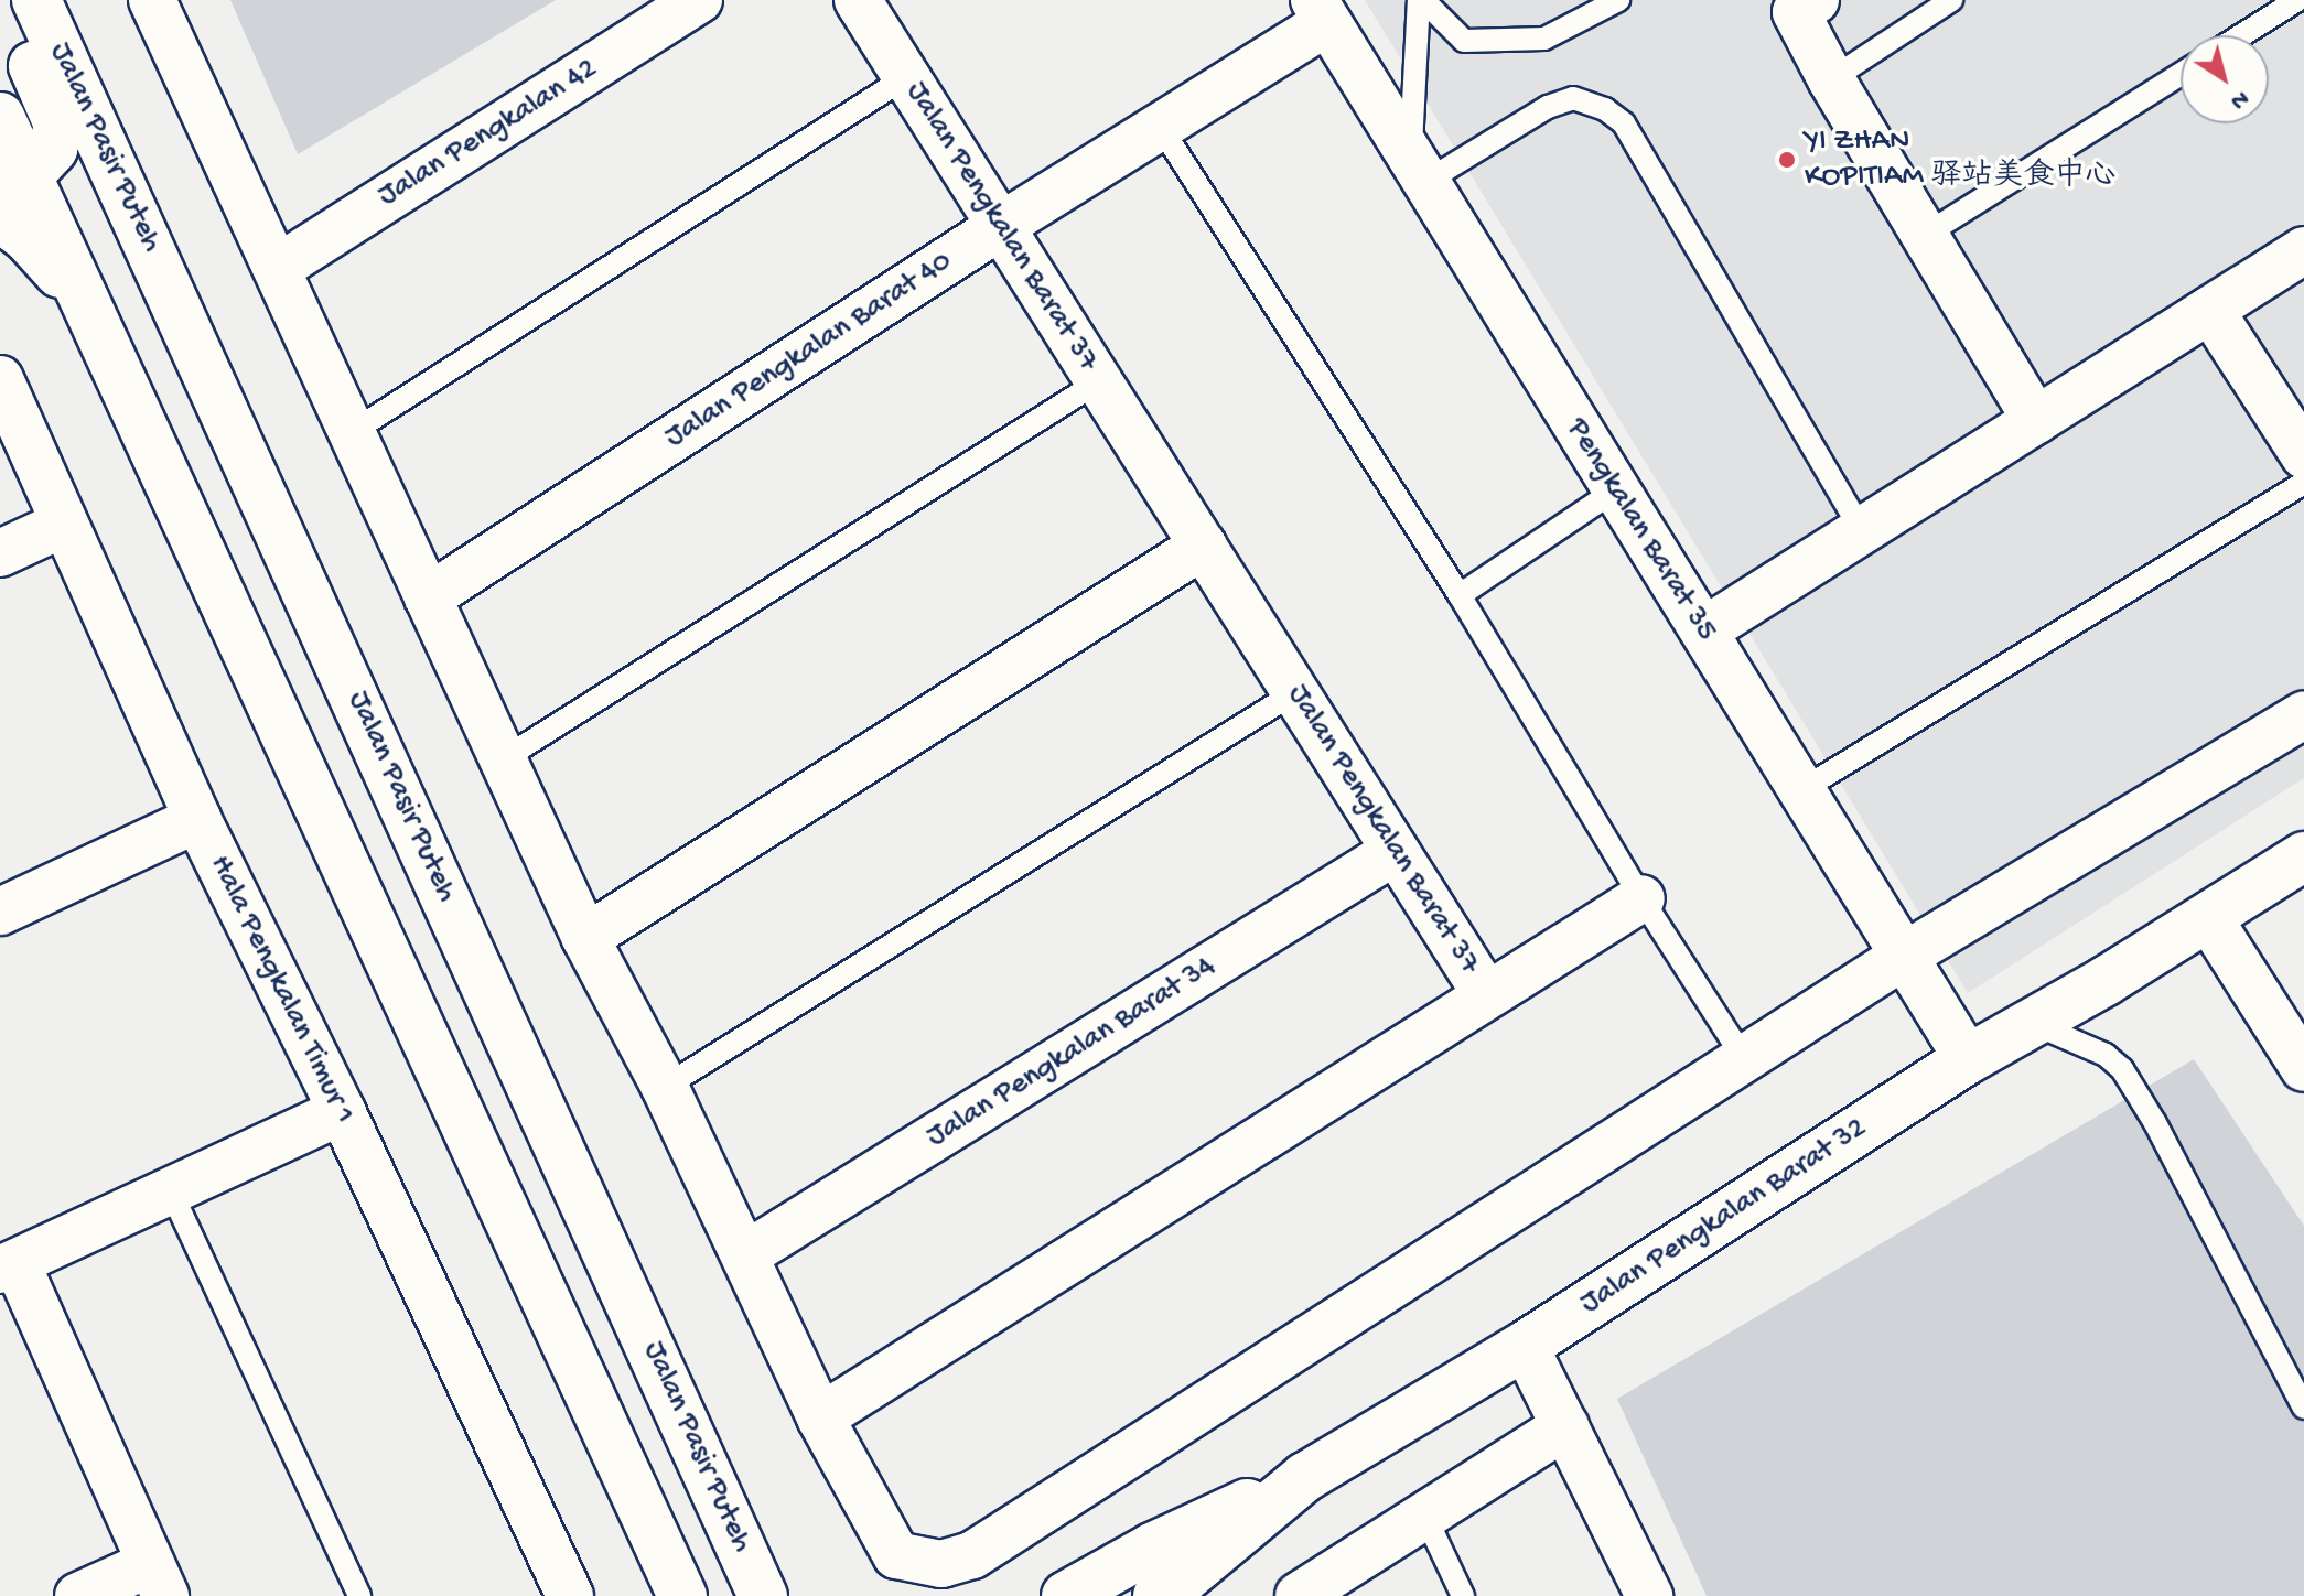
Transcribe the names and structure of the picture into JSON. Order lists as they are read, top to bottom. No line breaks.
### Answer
{"streets":{"main road":["Jalan Pasir Puteh","Jalan Pengkalan Barat 32"],"street":["Jalan Pengkalan 42","Jalan Pengkalan Barat 37","Jalan Pengkalan Barat 40","Pengkalan Barat 35","Hala Pengkalan Timur 1","Jalan Pengkalan Barat 34"]},"crossings":[["Jalan Pengkalan Barat 37","Jalan Pengkalan Barat 40"],["Jalan Pengkalan Barat 37","Jalan Pengkalan Barat 34"],["Jalan Pengkalan Barat 40","Pengkalan Barat 35"],["Pengkalan Barat 35","Jalan Pengkalan Barat 32"]],"places":["YI ZHAN KOPITIAM 驿站美食中心"],"north":"bottom right"}
